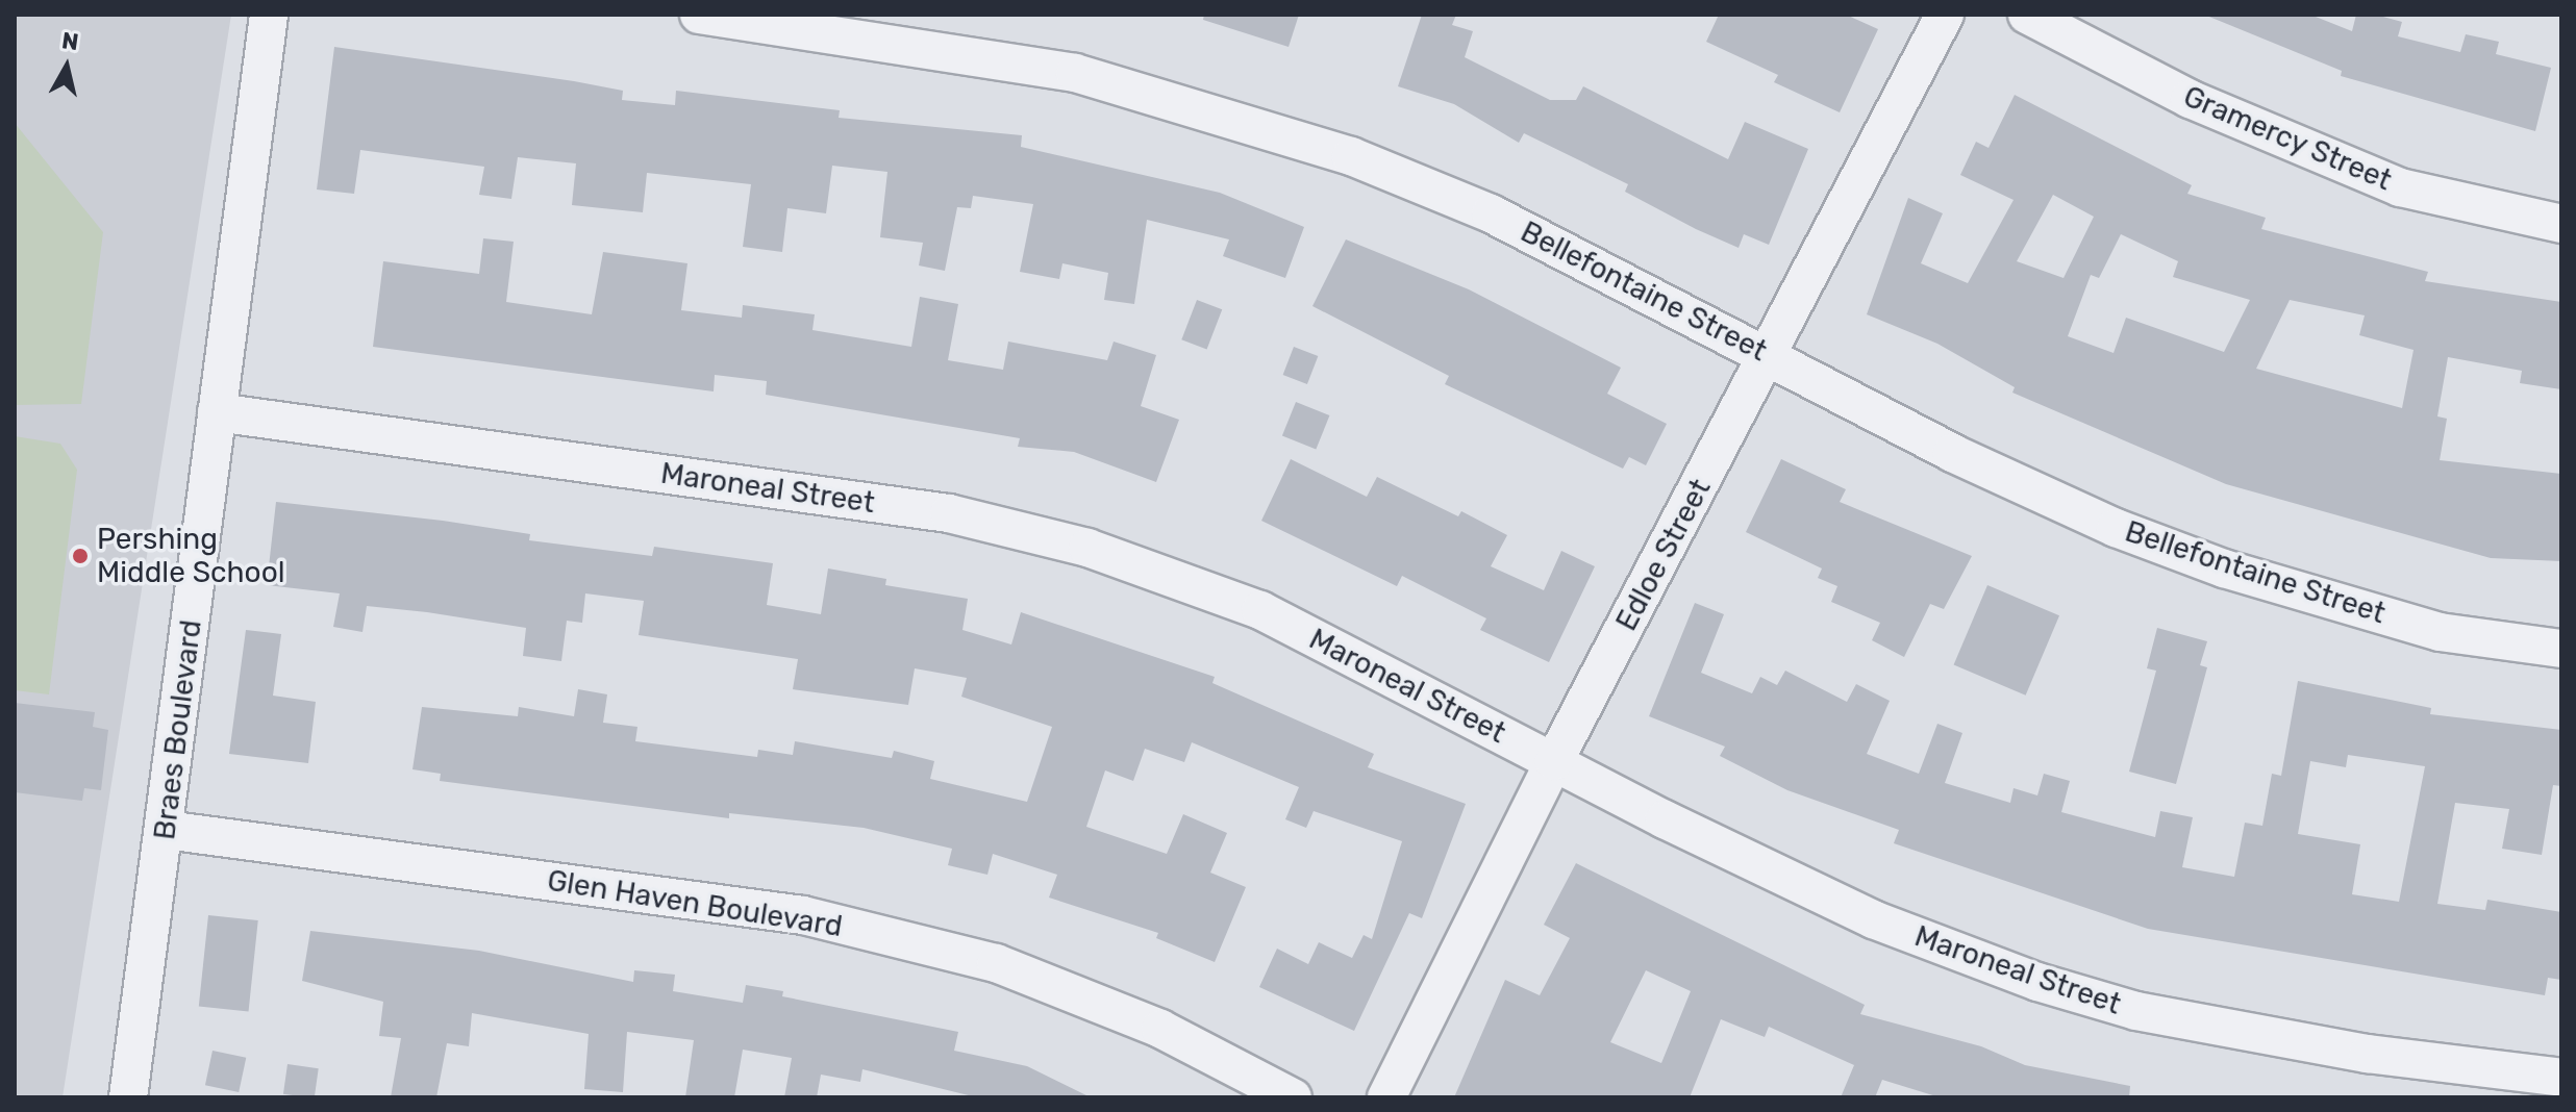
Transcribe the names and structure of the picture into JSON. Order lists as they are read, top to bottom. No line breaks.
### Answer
{"streets":{"street":["Gramercy Street","Bellefontaine Street","Maroneal Street","Edloe Street","Braes Boulevard","Glen Haven Boulevard"]},"crossings":[["Bellefontaine Street","Edloe Street"],["Maroneal Street","Edloe Street"],["Maroneal Street","Braes Boulevard"],["Braes Boulevard","Glen Haven Boulevard"]],"places":["Pershing Middle School"],"north":"top"}
